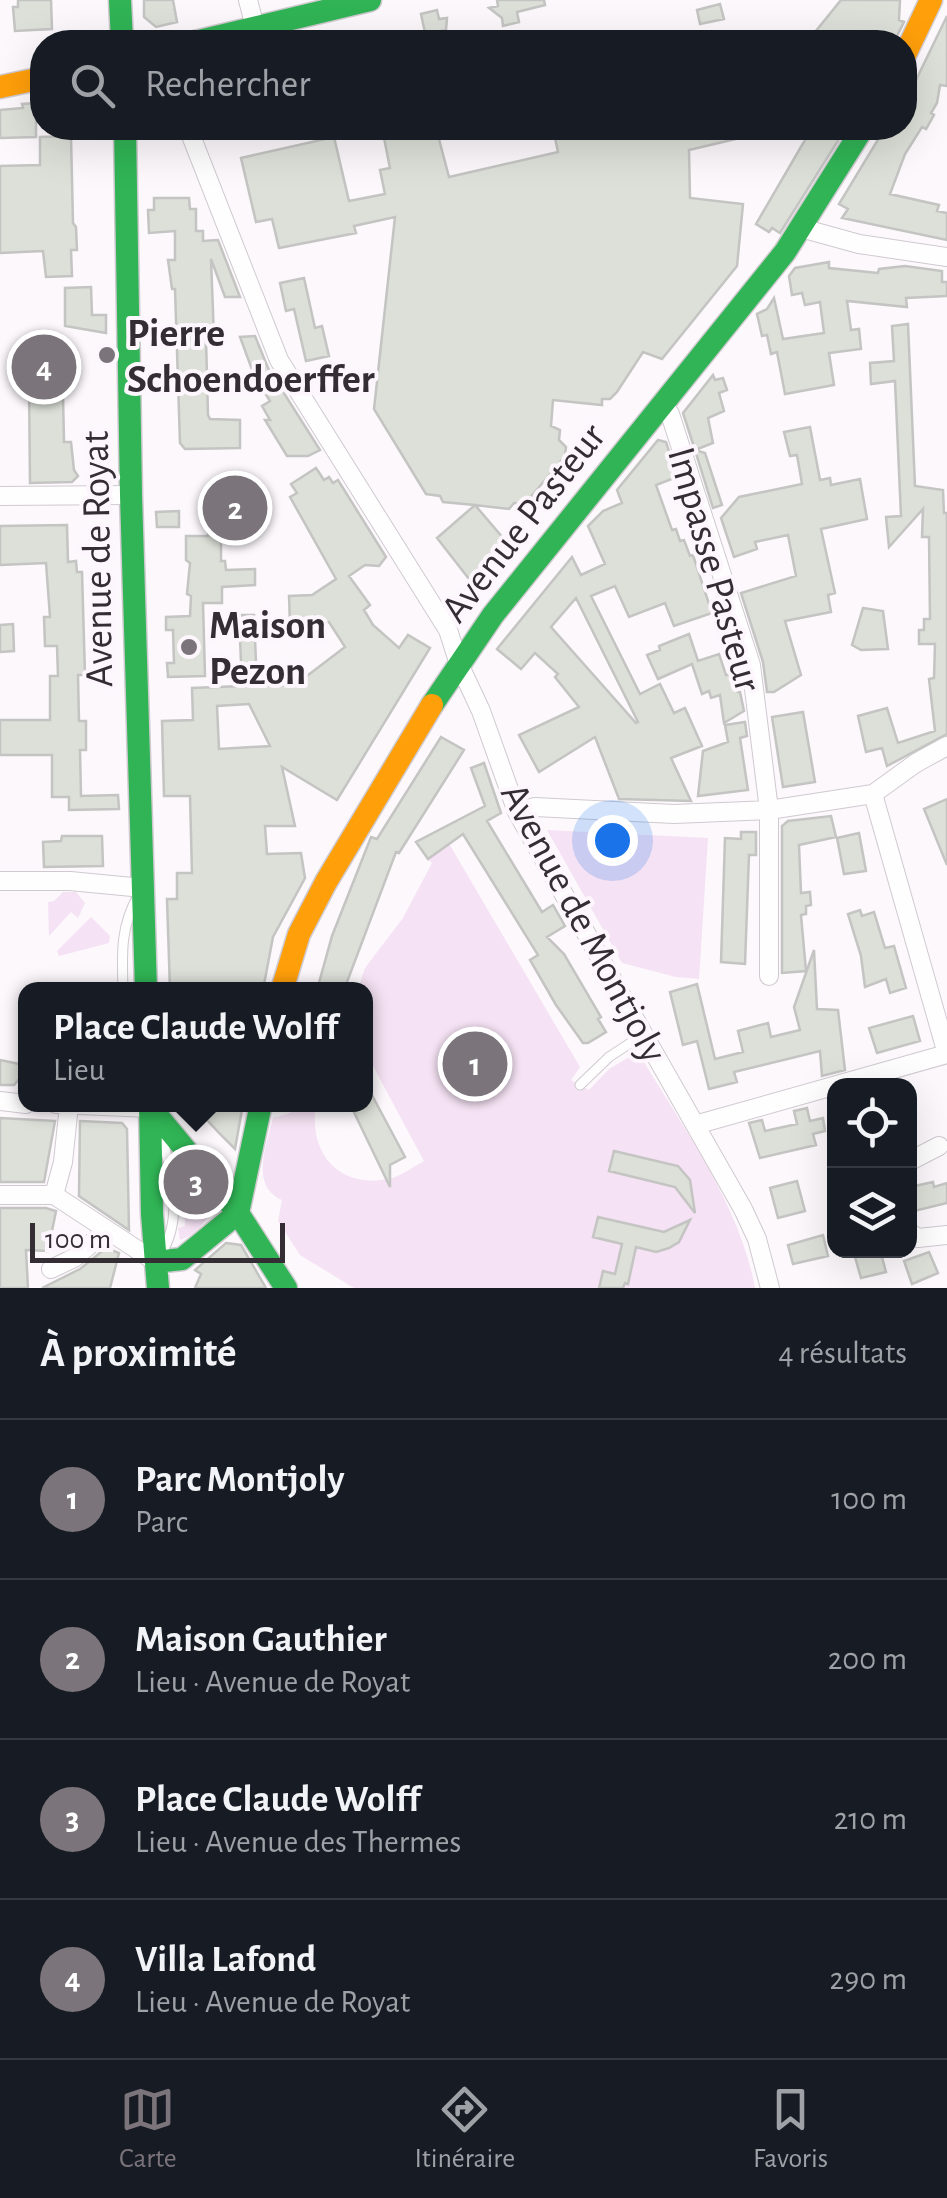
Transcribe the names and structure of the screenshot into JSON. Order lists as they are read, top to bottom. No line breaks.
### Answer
{"streets":{"street":["Avenue Pasteur","Avenue de Royat","Impasse Pasteur","Avenue de Montjoly"]},"crossings":[["Avenue Pasteur","Impasse Pasteur"],["Avenue Pasteur","Avenue de Montjoly"]],"places":["Pierre Schoendoerffer","Maison Pezon"],"scale_bar":"100 m","page":{"search":"Rechercher","pins":["4","2","1","3"],"popup":["Place Claude Wolff","Lieu"],"scale":"100 m","heading":["À proximité","4 résultats"],"list":[{"mark":"1","name":"Parc Montjoly","note":"Parc","value":"100 m"},{"mark":"2","name":"Maison Gauthier","note":"Lieu · Avenue de Royat","value":"200 m"},{"mark":"3","name":"Place Claude Wolff","note":"Lieu · Avenue des Thermes","value":"210 m"},{"mark":"4","name":"Villa Lafond","note":"Lieu · Avenue de Royat","value":"290 m"}],"nav":["Carte","Itinéraire","Favoris"]}}
